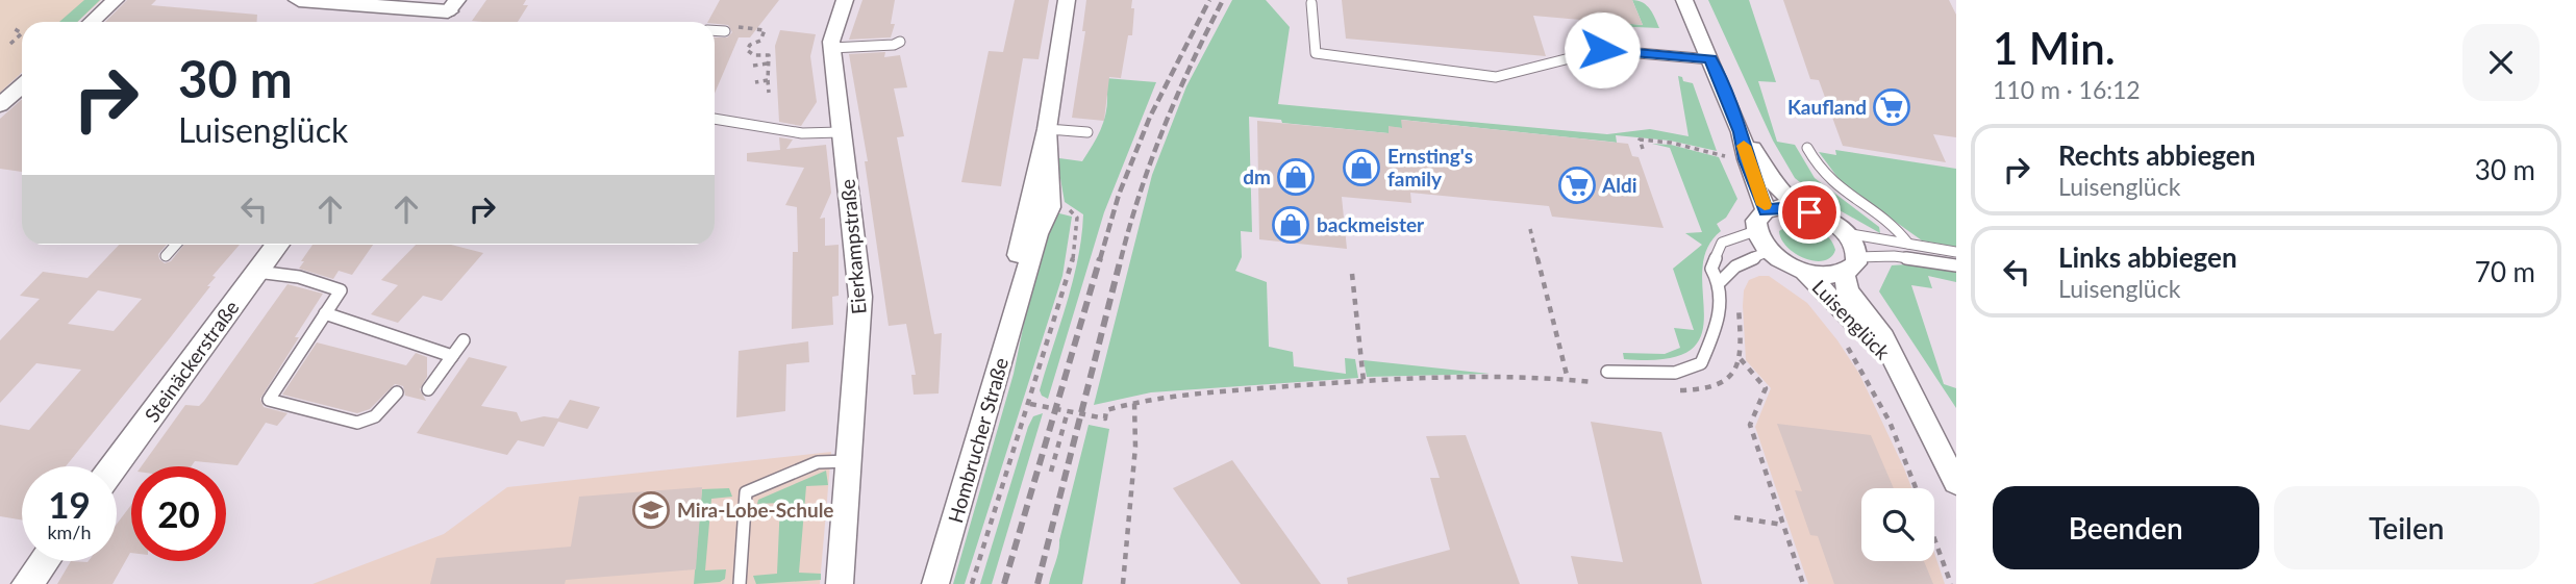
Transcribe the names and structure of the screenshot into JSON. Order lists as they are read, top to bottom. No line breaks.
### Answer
{"streets":{"street":["Eierkampstraße","Luisenglück","Steinäckerstraße","Hombrucher Straße"]},"places":{"supermarket":["Kaufland","Aldi"],"shop":["Ernsting's family","dm","backmeister"],"school or university":["Mira-Lobe-Schule"]},"page":{"heading":["1 Min.","110 m · 16:12"],"turn":["30 m","Luisenglück"],"list":[{"name":"Rechts abbiegen","note":"Luisenglück","value":"30 m"},{"name":"Links abbiegen","note":"Luisenglück","value":"70 m"}],"speed":"19 km/h","limit":"20","buttons":["Beenden","Teilen"]}}
